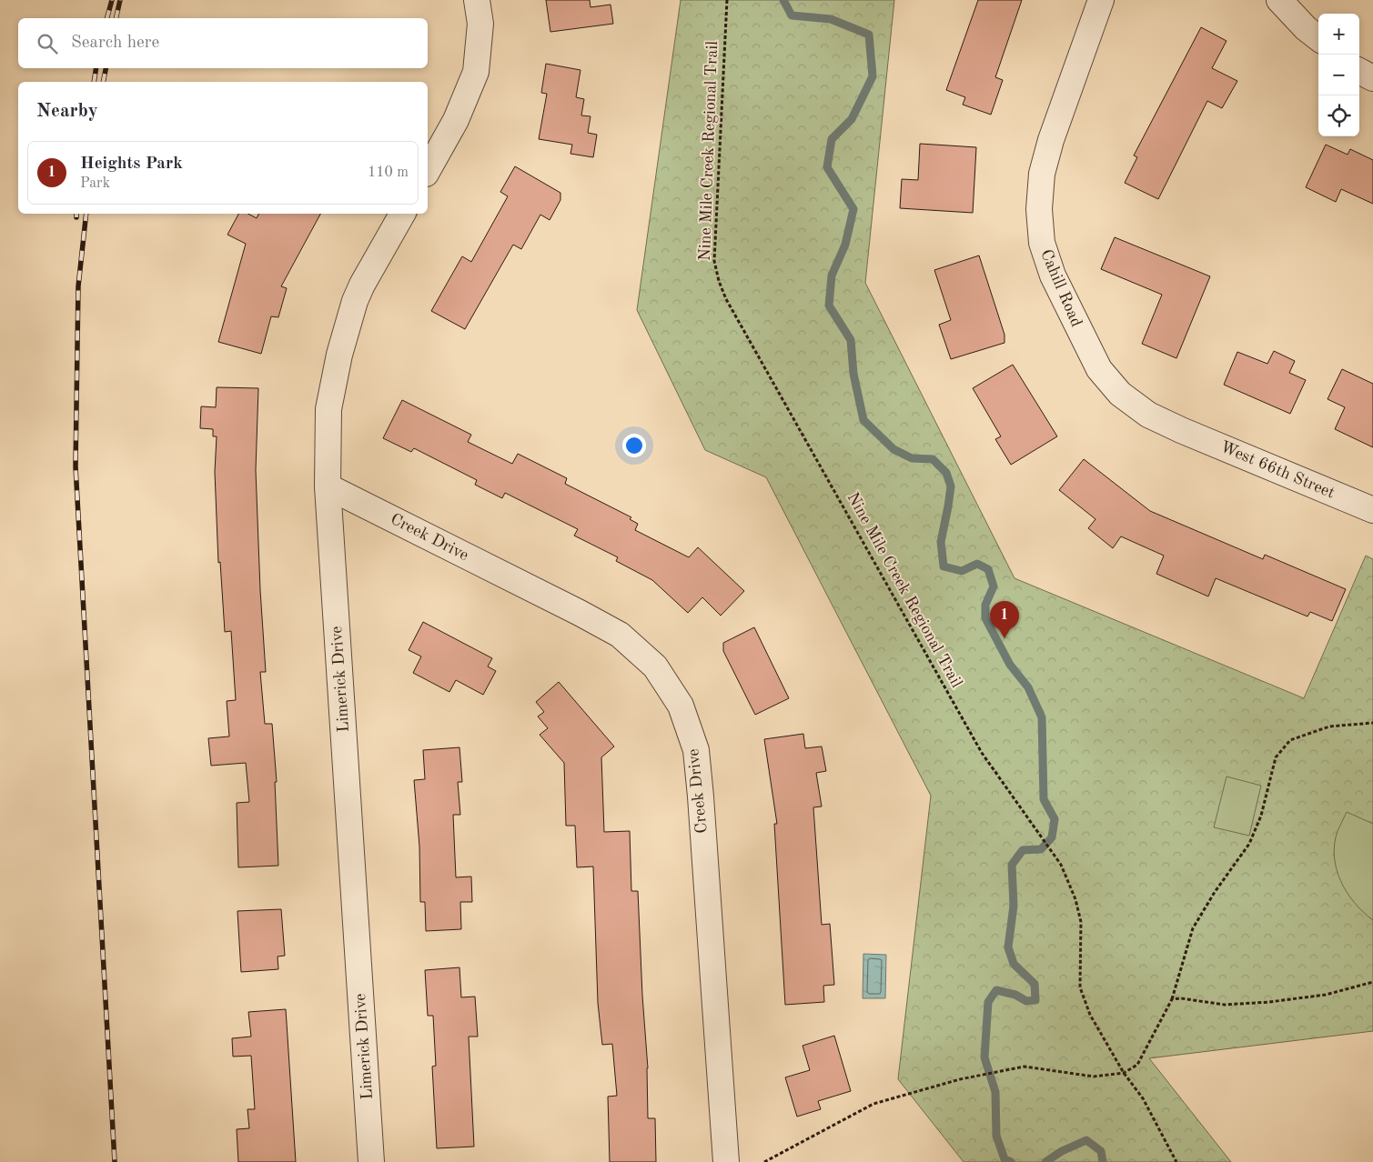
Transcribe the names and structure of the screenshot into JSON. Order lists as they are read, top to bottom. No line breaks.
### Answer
{"streets":{"street":["Cahill Road","West 66th Street","Creek Drive","Limerick Drive"],"path":["Nine Mile Creek Regional Trail"]},"crossings":[["Cahill Road","West 66th Street"],["Creek Drive","Limerick Drive"]],"page":{"map_buttons":["+","−"],"search":"Search here","heading":"Nearby","list":[{"mark":"1","name":"Heights Park","note":"Park","value":"110 m"}],"pins":"1"}}
